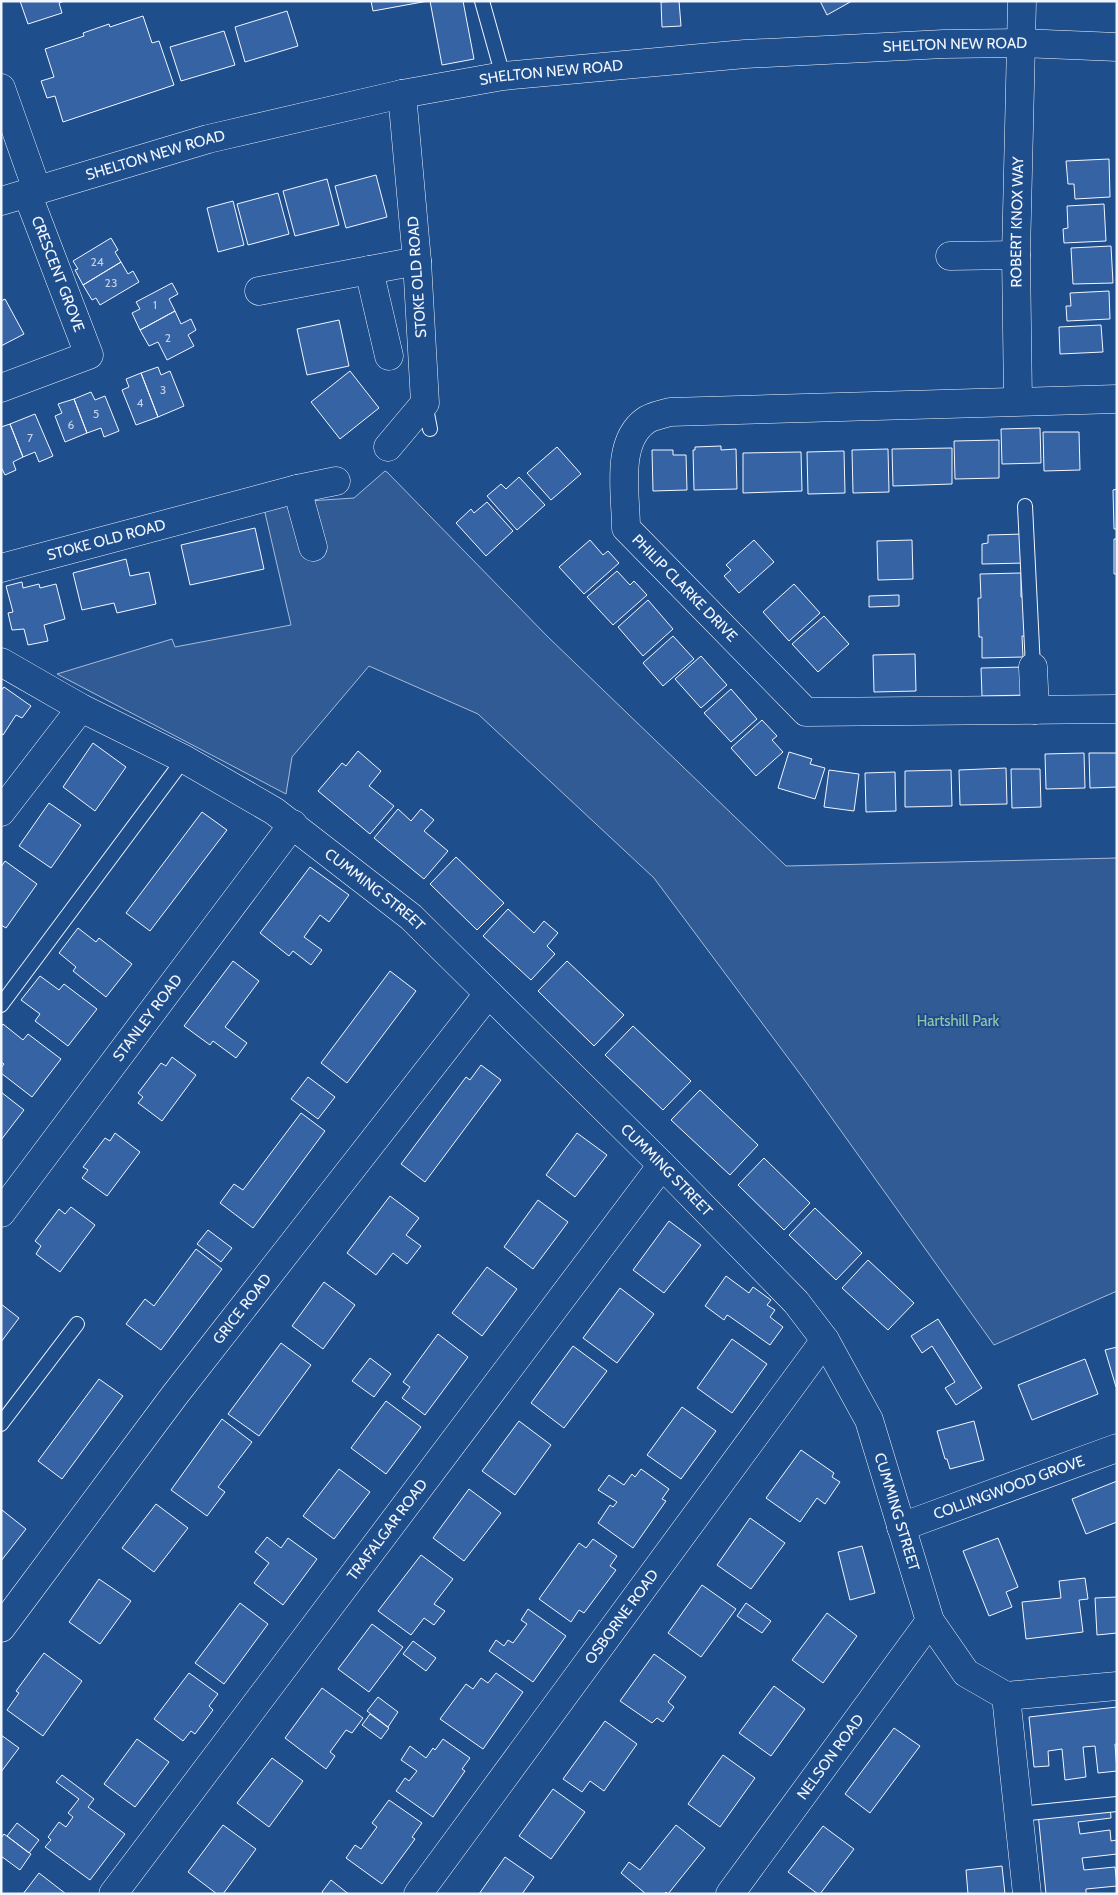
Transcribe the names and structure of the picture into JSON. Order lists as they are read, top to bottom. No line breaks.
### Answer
{"streets":{"street":["SHELTON NEW ROAD","ROBERT KNOX WAY","CRESCENT GROVE","STOKE OLD ROAD","PHILIP CLARKE DRIVE","CUMMING STREET","STANLEY ROAD","GRICE ROAD","COLLINGWOOD GROVE","TRAFALGAR ROAD","OSBORNE ROAD","NELSON ROAD"]},"crossings":[["SHELTON NEW ROAD","ROBERT KNOX WAY"],["SHELTON NEW ROAD","CRESCENT GROVE"],["SHELTON NEW ROAD","STOKE OLD ROAD"],["ROBERT KNOX WAY","PHILIP CLARKE DRIVE"],["CUMMING STREET","STANLEY ROAD"],["CUMMING STREET","GRICE ROAD"],["CUMMING STREET","COLLINGWOOD GROVE"],["CUMMING STREET","TRAFALGAR ROAD"],["CUMMING STREET","OSBORNE ROAD"],["CUMMING STREET","NELSON ROAD"]],"parks":["Hartshill Park"],"house_numbers":["24","23","1","2","3","4","5","6","7"]}
